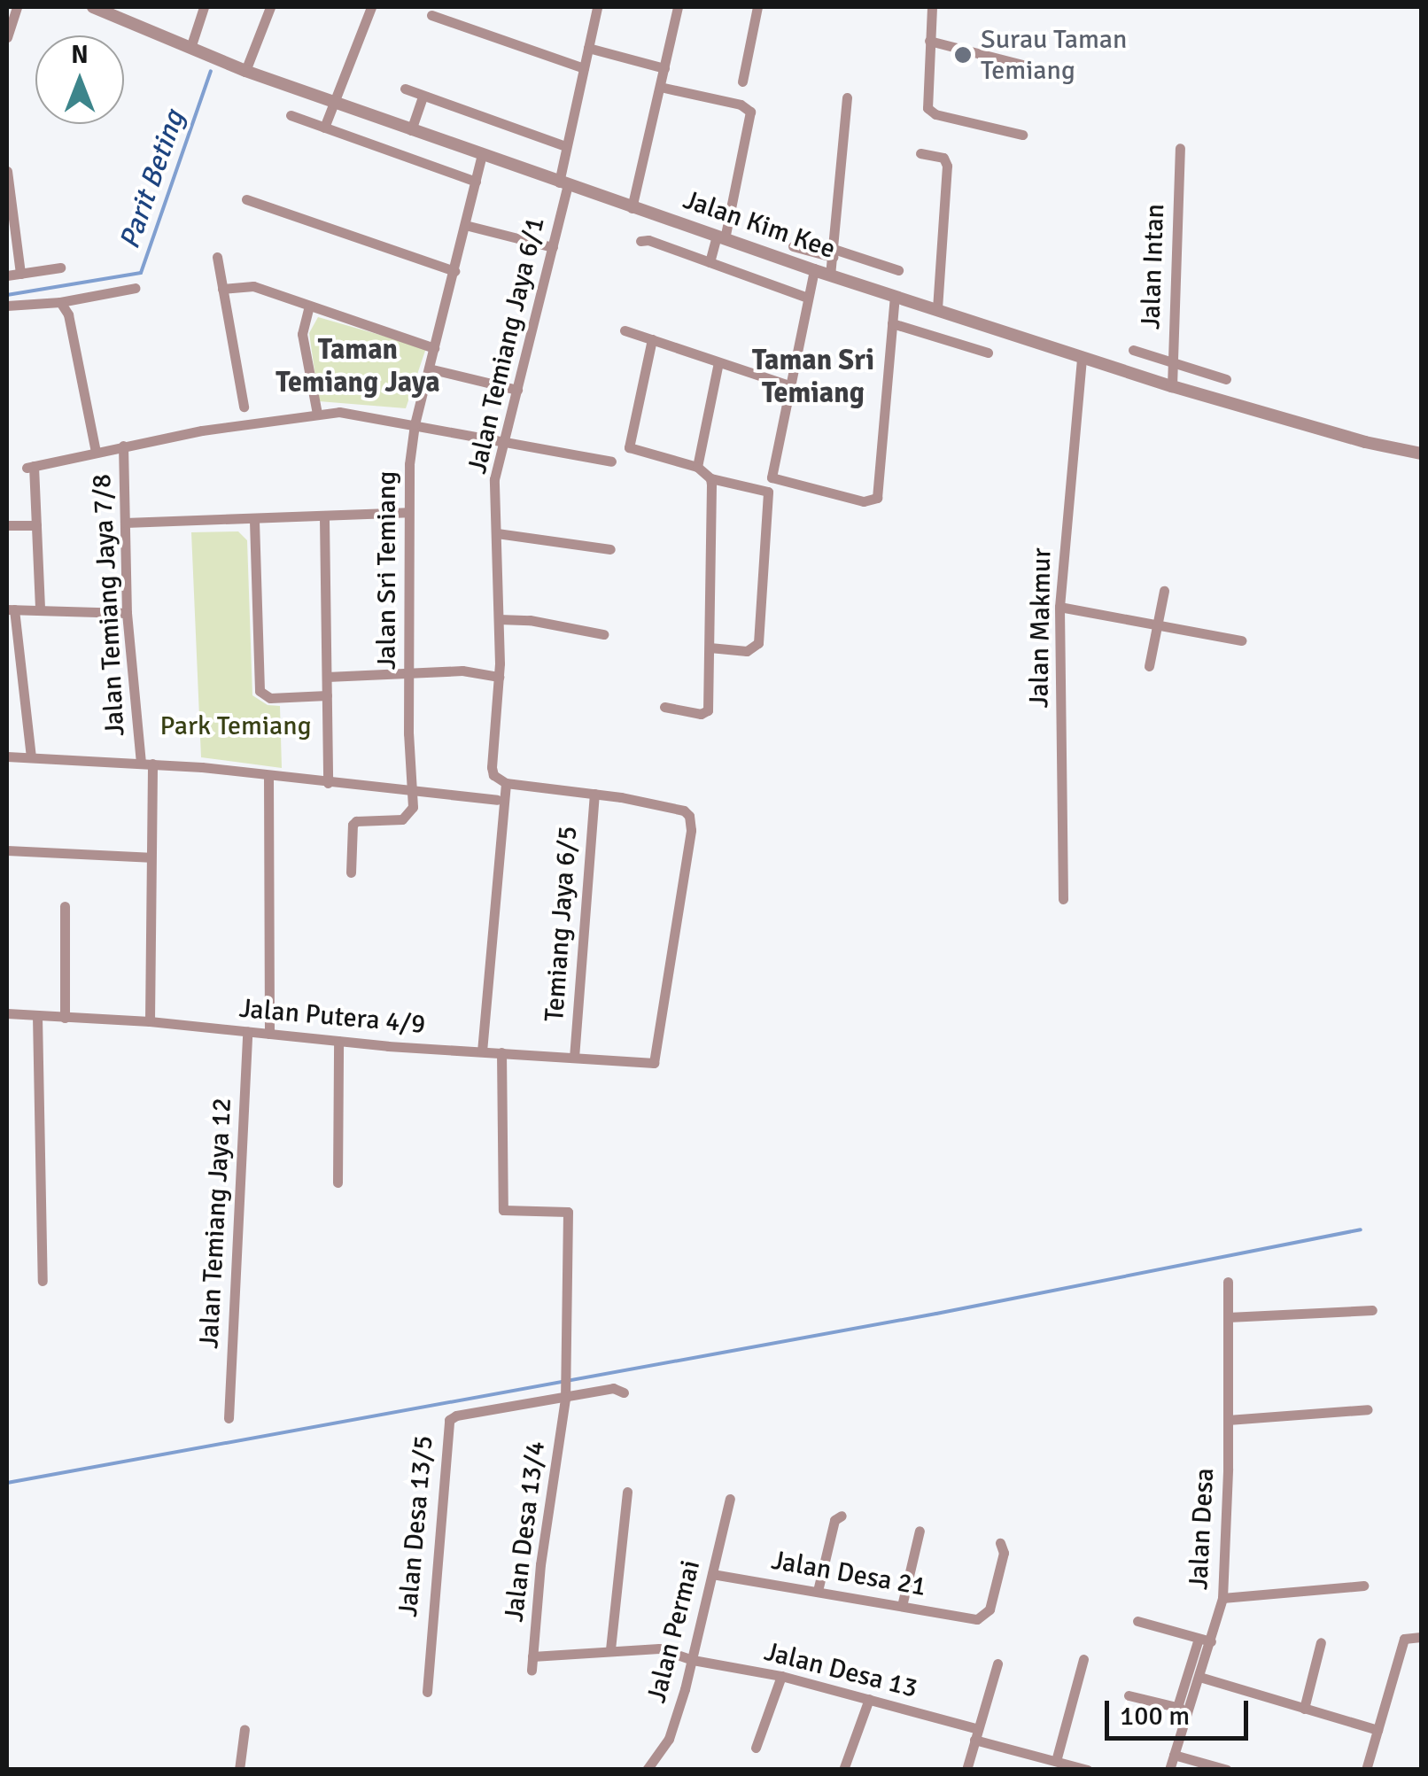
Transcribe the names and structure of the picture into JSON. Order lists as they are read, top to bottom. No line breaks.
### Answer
{"streets":{"street":["Jalan Kim Kee","Jalan Intan","Jalan Temiang Jaya 6/1","Jalan Sri Temiang","Jalan Temiang Jaya 7/8","Jalan Makmur","Temiang Jaya 6/5","Jalan Putera 4/9","Jalan Temiang Jaya 12","Jalan Desa 13/5","Jalan Desa","Jalan Desa 13/4","Jalan Desa 21","Jalan Permai","Jalan Desa 13"]},"crossings":[["Jalan Kim Kee","Jalan Intan"],["Jalan Kim Kee","Jalan Temiang Jaya 6/1"],["Jalan Kim Kee","Jalan Sri Temiang"],["Jalan Kim Kee","Jalan Makmur"],["Jalan Temiang Jaya 6/1","Jalan Putera 4/9"],["Jalan Temiang Jaya 7/8","Jalan Putera 4/9"],["Temiang Jaya 6/5","Jalan Putera 4/9"],["Jalan Putera 4/9","Jalan Temiang Jaya 12"],["Jalan Putera 4/9","Jalan Desa 13/4"],["Jalan Desa 13/5","Jalan Desa 13/4"],["Jalan Desa 21","Jalan Permai"],["Jalan Permai","Jalan Desa 13"]],"districts":["Taman Temiang Jaya","Taman Sri Temiang"],"water":["Parit Beting"],"parks":["Park Temiang"],"places":["Surau Taman Temiang"],"scale_bar":"100 m","north":"top"}
